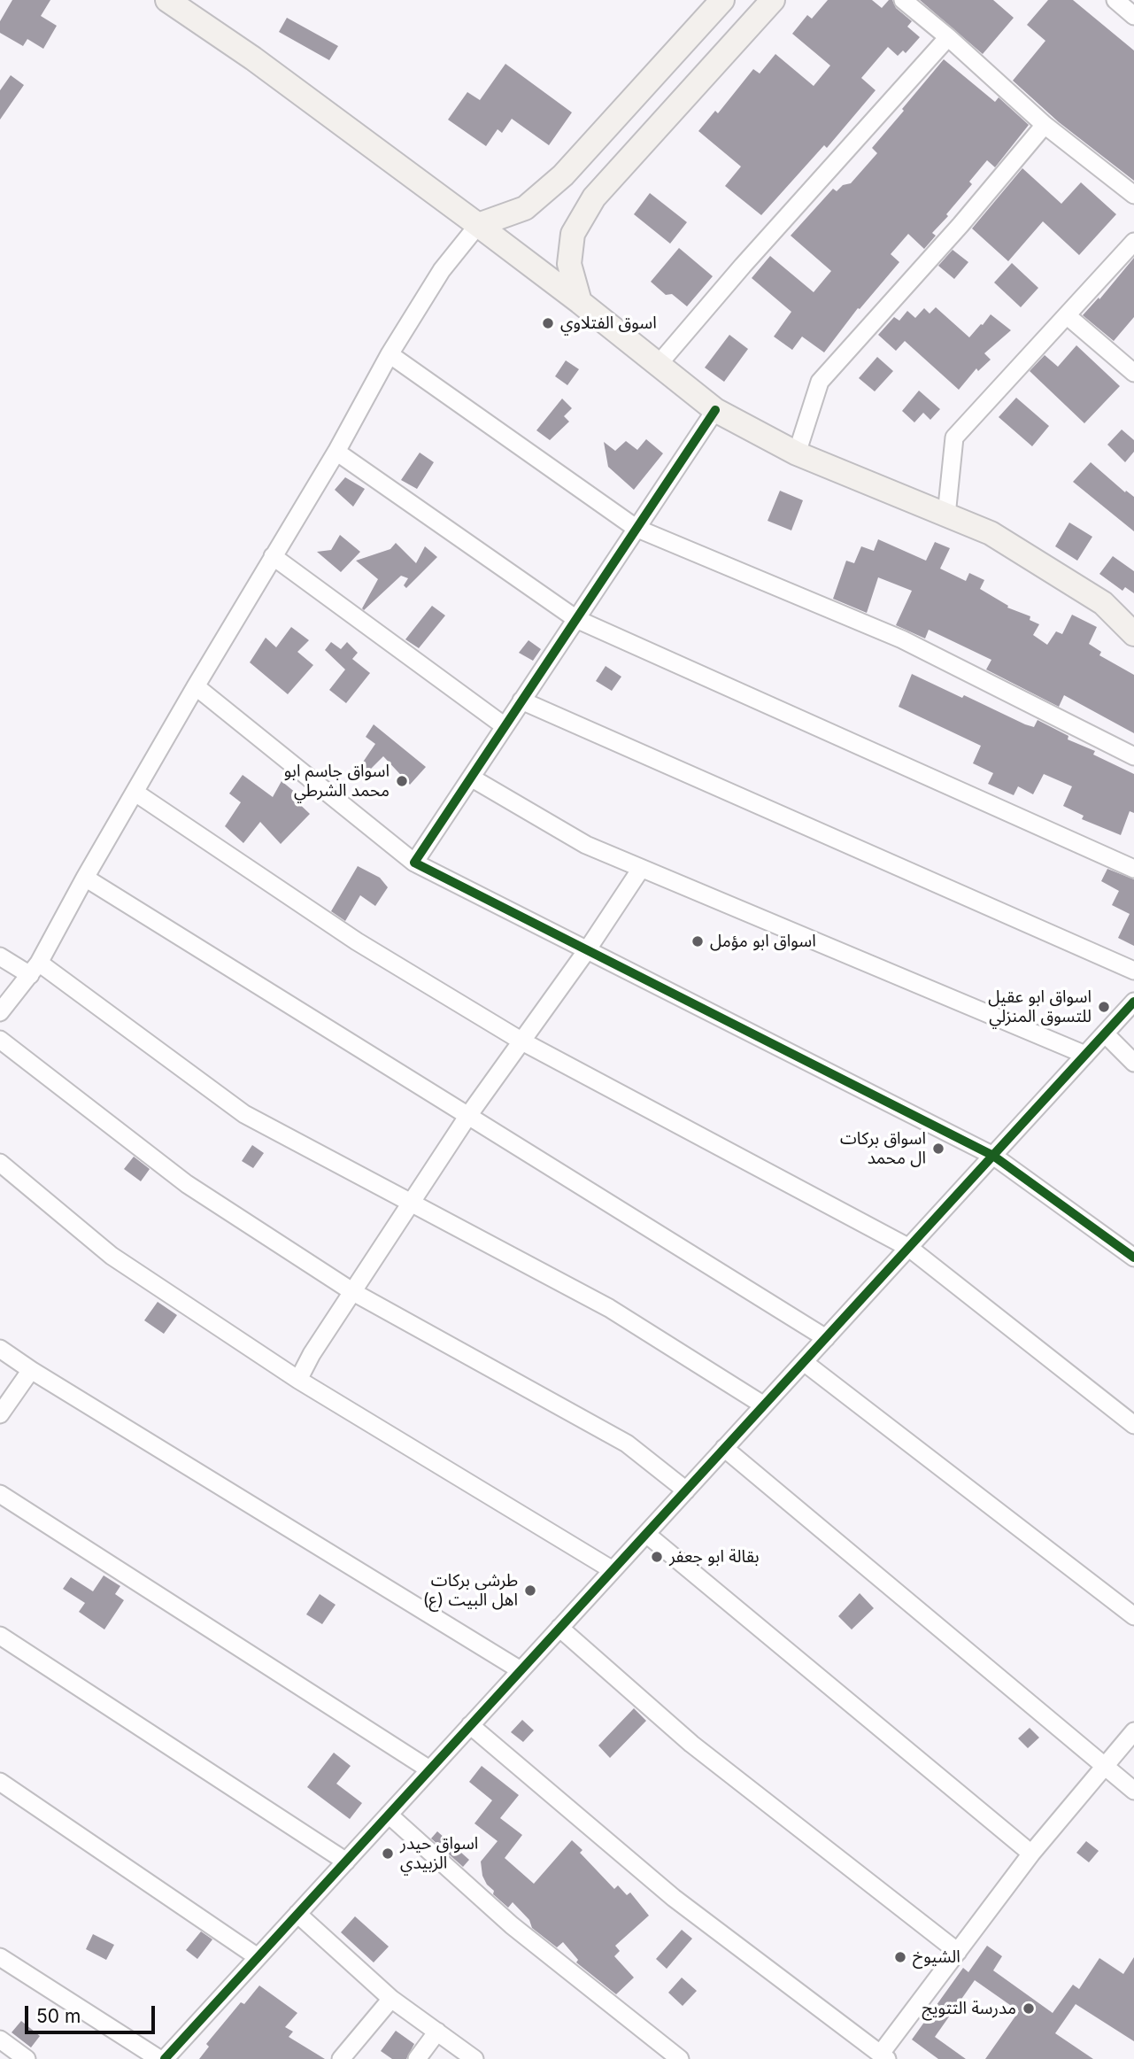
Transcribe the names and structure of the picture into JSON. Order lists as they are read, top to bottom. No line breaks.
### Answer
{"places":["اسوق الفتلاوي","اسواق جاسم ابو محمد الشرطي","اسواق ابو مؤمل","اسواق ابو عقيل للتسوق المنزلي","اسواق بركات ال محمد","بقالة ابو جعفر","طرشي بركات اهل البيت (ع)","اسواق حيدر الزبيدي","الشيوخ","مدرسة التتويج"],"scale_bar":"50 m"}
